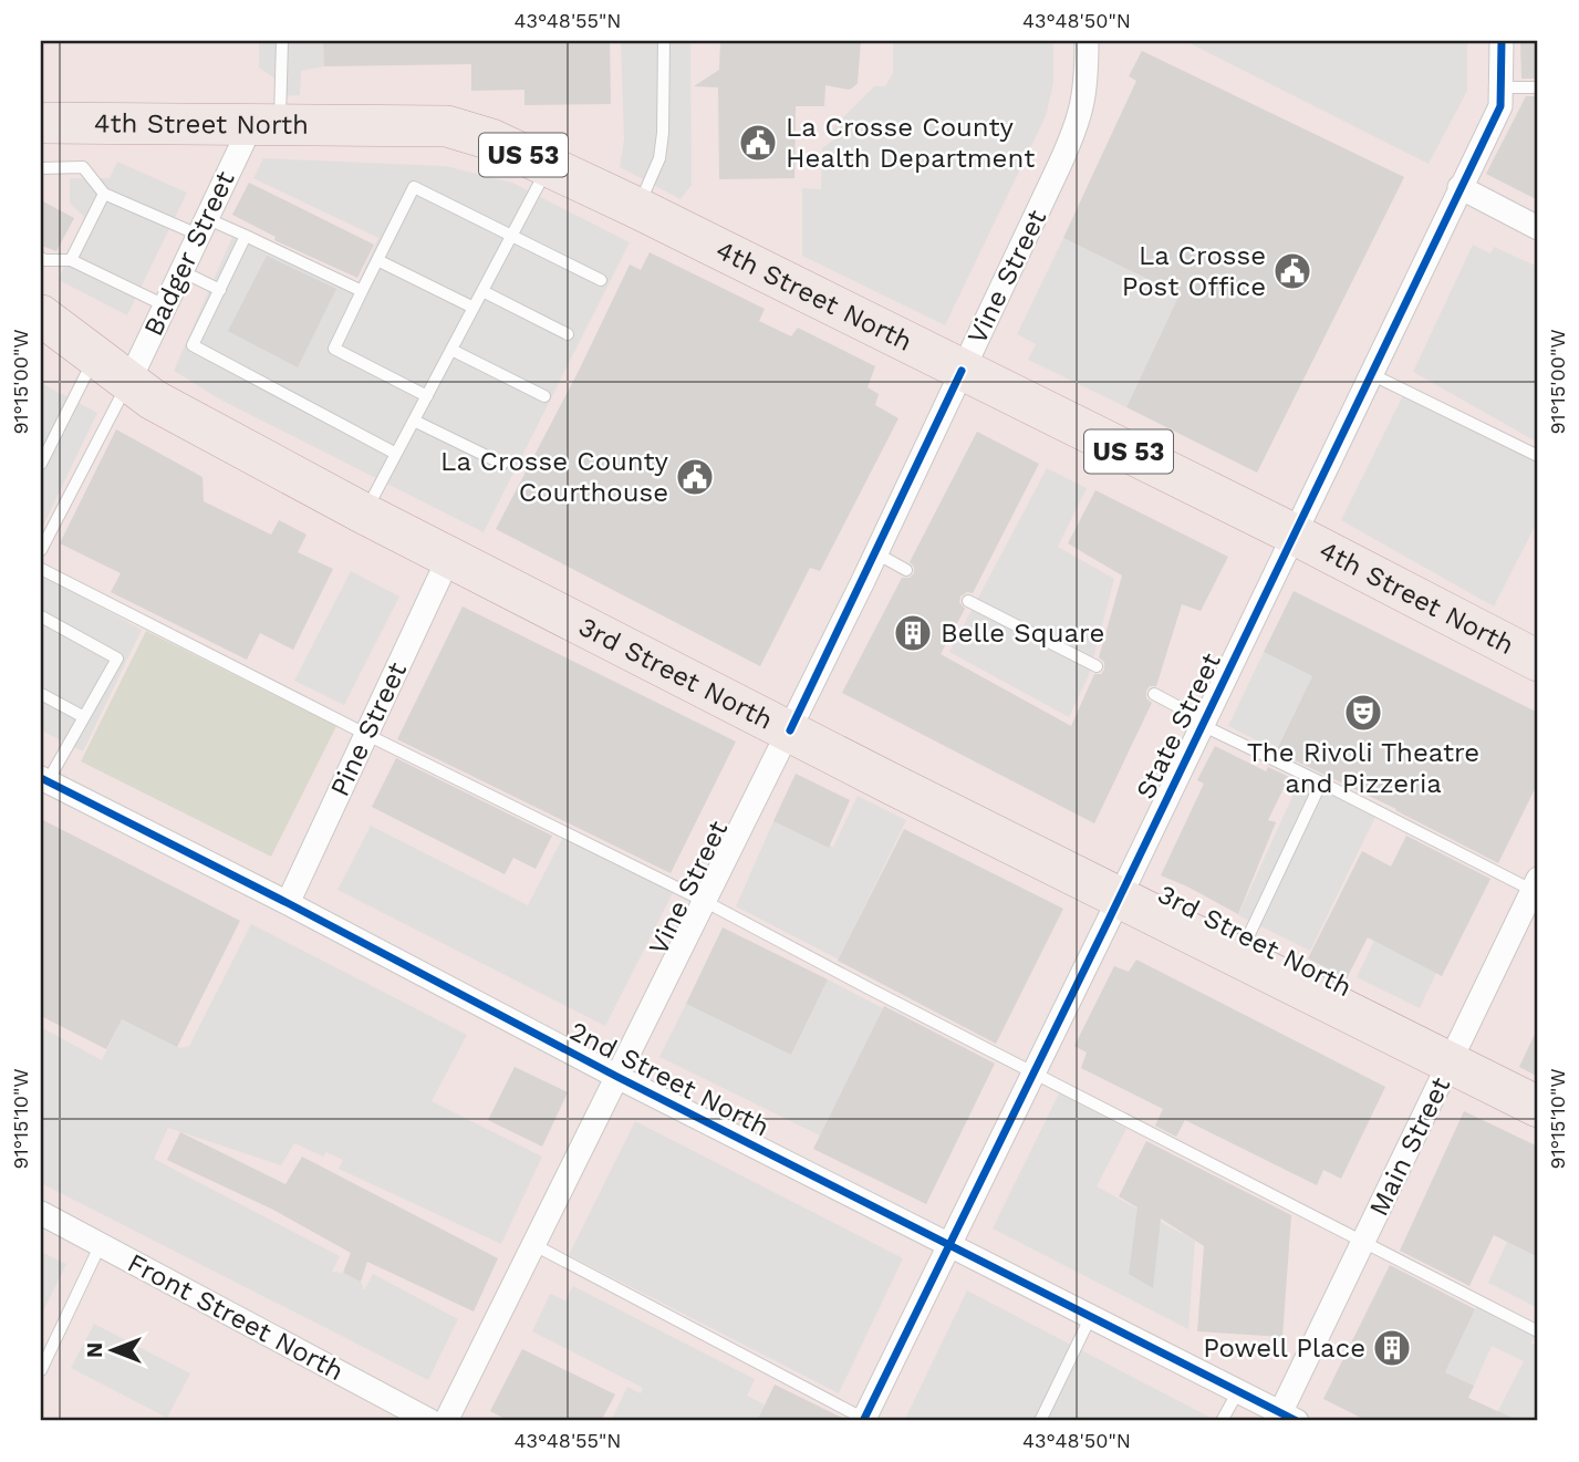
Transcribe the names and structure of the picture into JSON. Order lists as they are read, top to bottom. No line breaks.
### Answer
{"streets":{"highway":["4th Street North","US 53","3rd Street North"],"street":["Badger Street","Vine Street","State Street","Pine Street","2nd Street North","Main Street","Front Street North"]},"crossings":[["4th Street North","Badger Street"],["4th Street North","Vine Street"],["4th Street North","State Street"],["Badger Street","3rd Street North"],["Vine Street","3rd Street North"],["Vine Street","2nd Street North"],["3rd Street North","State Street"],["3rd Street North","Pine Street"],["3rd Street North","Main Street"],["State Street","2nd Street North"],["Pine Street","2nd Street North"],["2nd Street North","Main Street"]],"places":{"public building":["La Crosse County Health Department","La Crosse Post Office","La Crosse County Courthouse"],"building":["Belle Square","Powell Place"],"theatre":["The Rivoli Theatre and Pizzeria"]},"north":"left","coordinates":["43°48'55\"N","43°48'50\"N","91°15'00\"W","91°15'10\"W"]}
